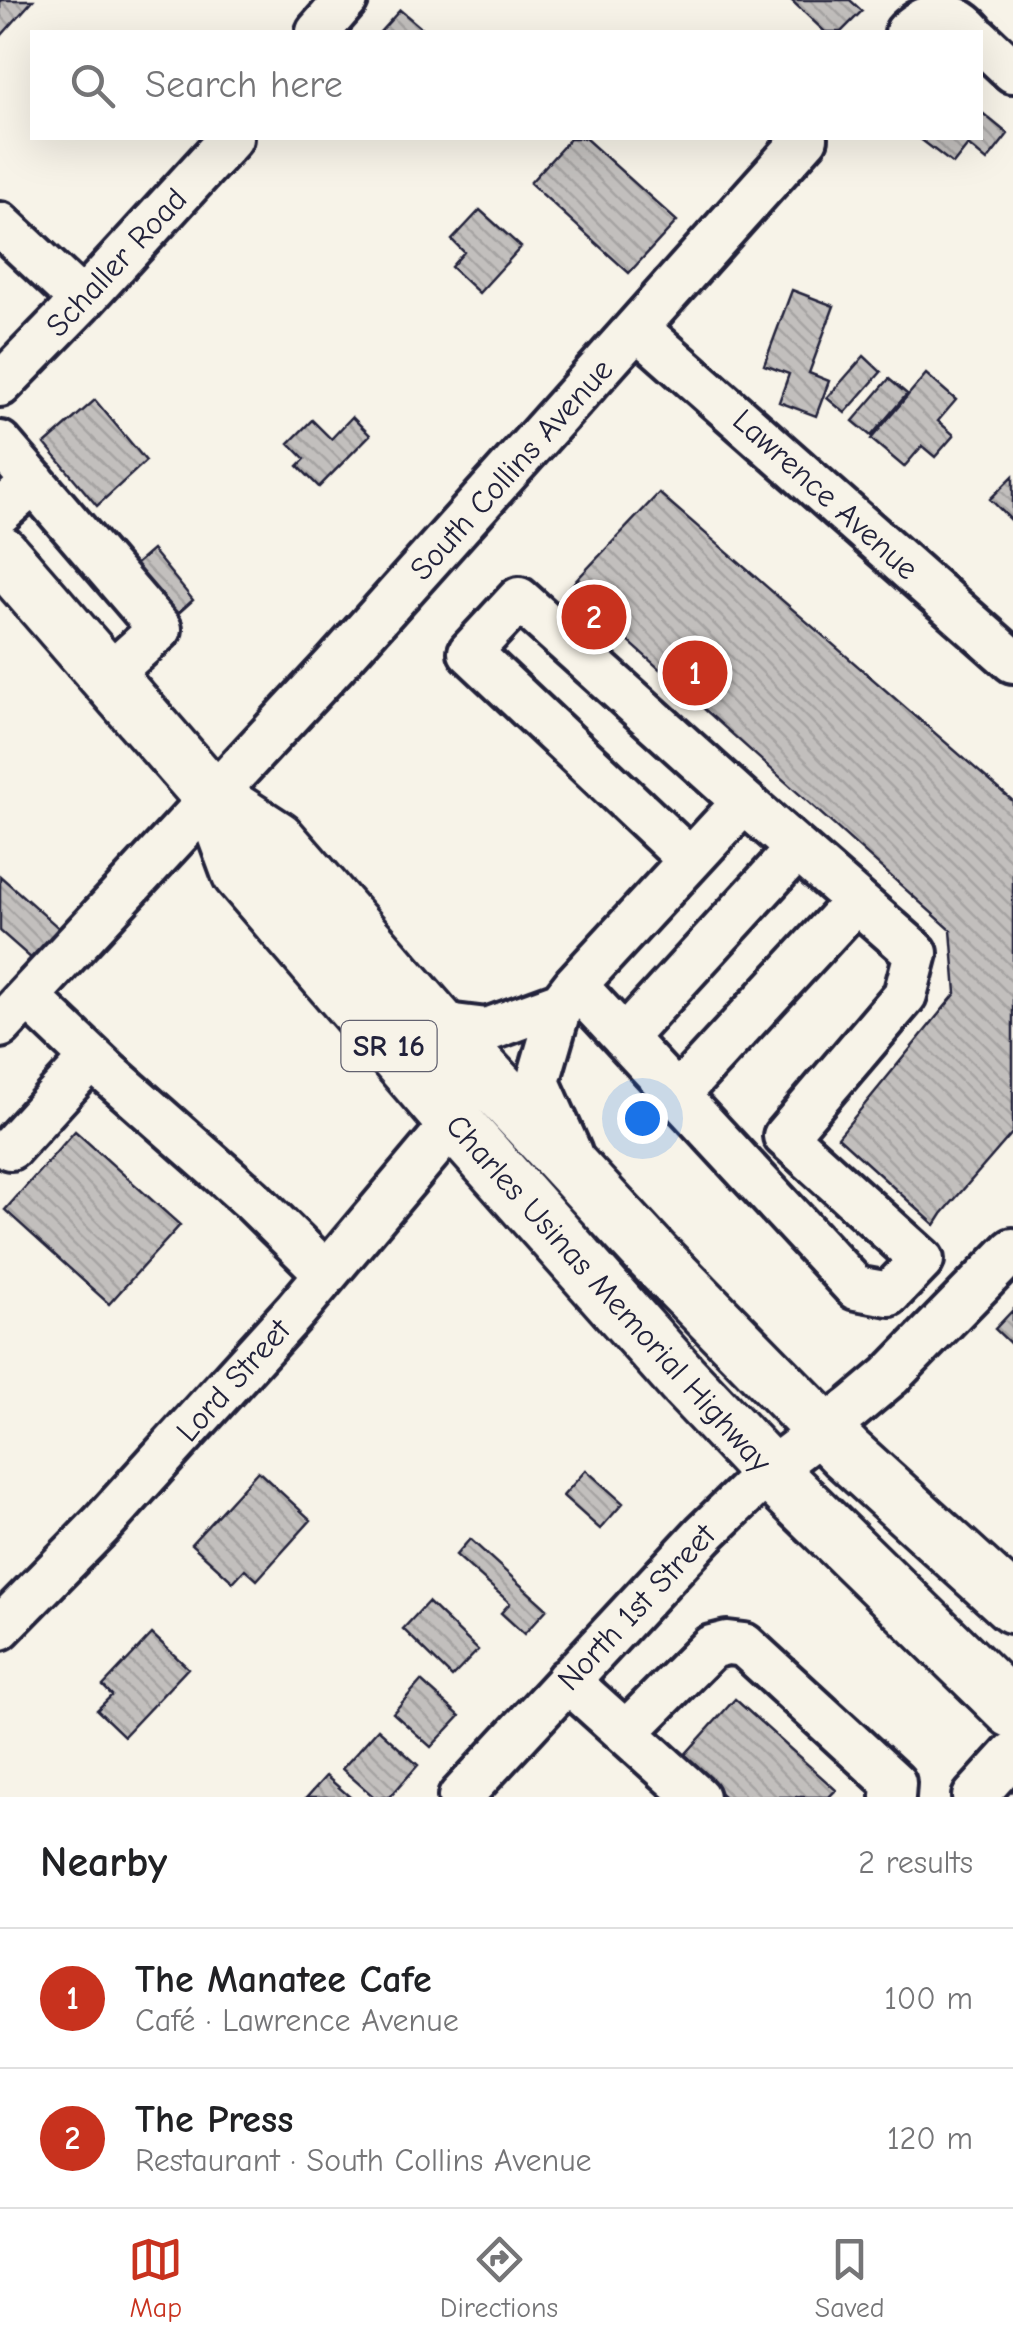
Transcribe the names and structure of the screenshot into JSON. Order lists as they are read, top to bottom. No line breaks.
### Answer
{"streets":{"highway":["SR 16","Charles Usinas Memorial Highway"],"street":["Schaller Road","South Collins Avenue","Lawrence Avenue","Lord Street","North 1st Street"]},"crossings":[["South Collins Avenue","Lawrence Avenue"],["South Collins Avenue","Charles Usinas Memorial Highway"],["Charles Usinas Memorial Highway","Lord Street"],["Charles Usinas Memorial Highway","North 1st Street"]],"page":{"search":"Search here","pins":["2","1"],"heading":["Nearby","2 results"],"list":[{"mark":"1","name":"The Manatee Cafe","note":"Café · Lawrence Avenue","value":"100 m"},{"mark":"2","name":"The Press","note":"Restaurant · South Collins Avenue","value":"120 m"}],"nav":["Map","Directions","Saved"]}}
